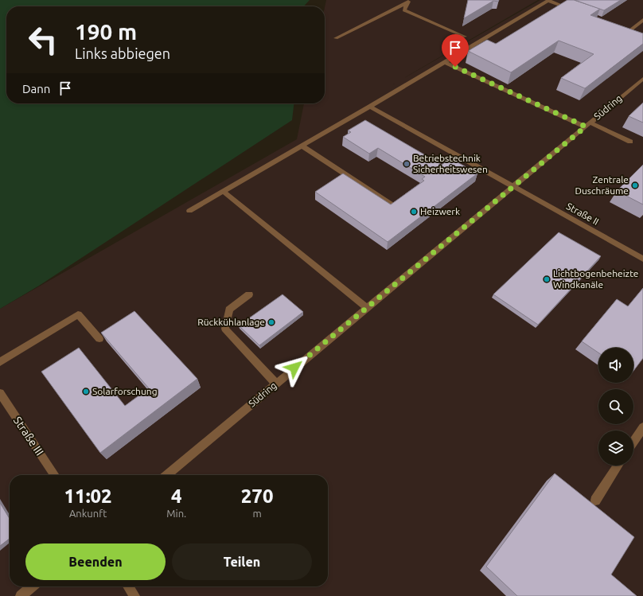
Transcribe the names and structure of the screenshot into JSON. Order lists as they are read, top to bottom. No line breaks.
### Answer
{"streets":{"lane":["Südring","Straße II","Straße III"]},"crossings":[["Südring","Straße II"]],"places":["Betriebstechnik Sicherheitswesen","Zentrale Duschräume","Heizwerk","Lichtbogenbeheizte Windkanäle","Rückkühlanlage","Solarforschung"],"page":{"turn":["190 m","Links abbiegen"],"then":"Dann","eta":["11:02","Ankunft","4","Min.","270","m"],"buttons":["Beenden","Teilen"]}}
